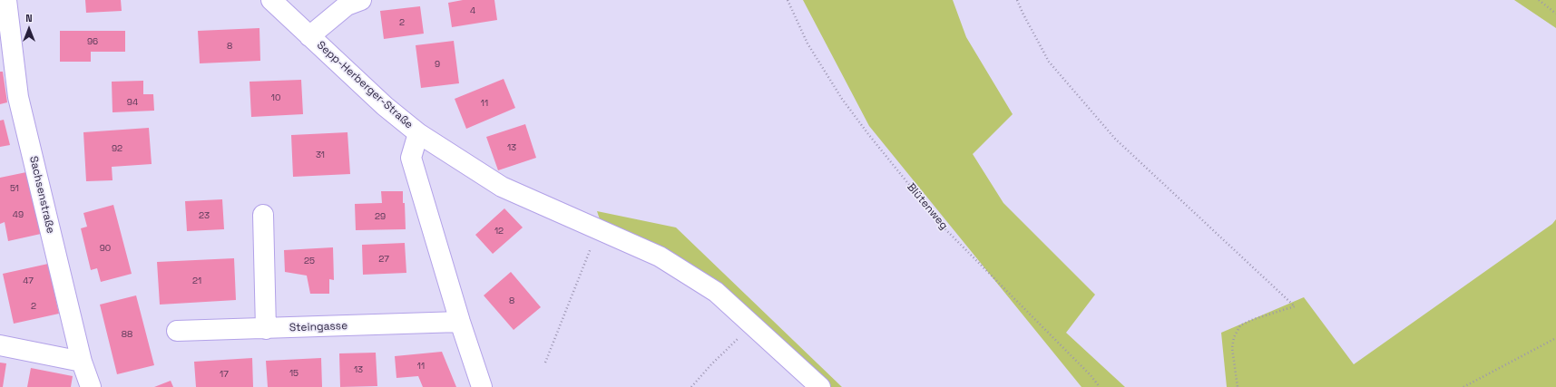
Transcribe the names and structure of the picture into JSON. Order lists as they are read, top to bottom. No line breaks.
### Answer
{"streets":{"street":["Sepp-Herberger-Straße","Sachsenstraße","Steingasse"],"path":["Blütenweg"]},"house_numbers":["4","2","96","8","9","10","94","11","13","92","31","51","49","23","29","12","90","27","25","47","21","8","2","88","11","13","15","17"],"north":"top"}
